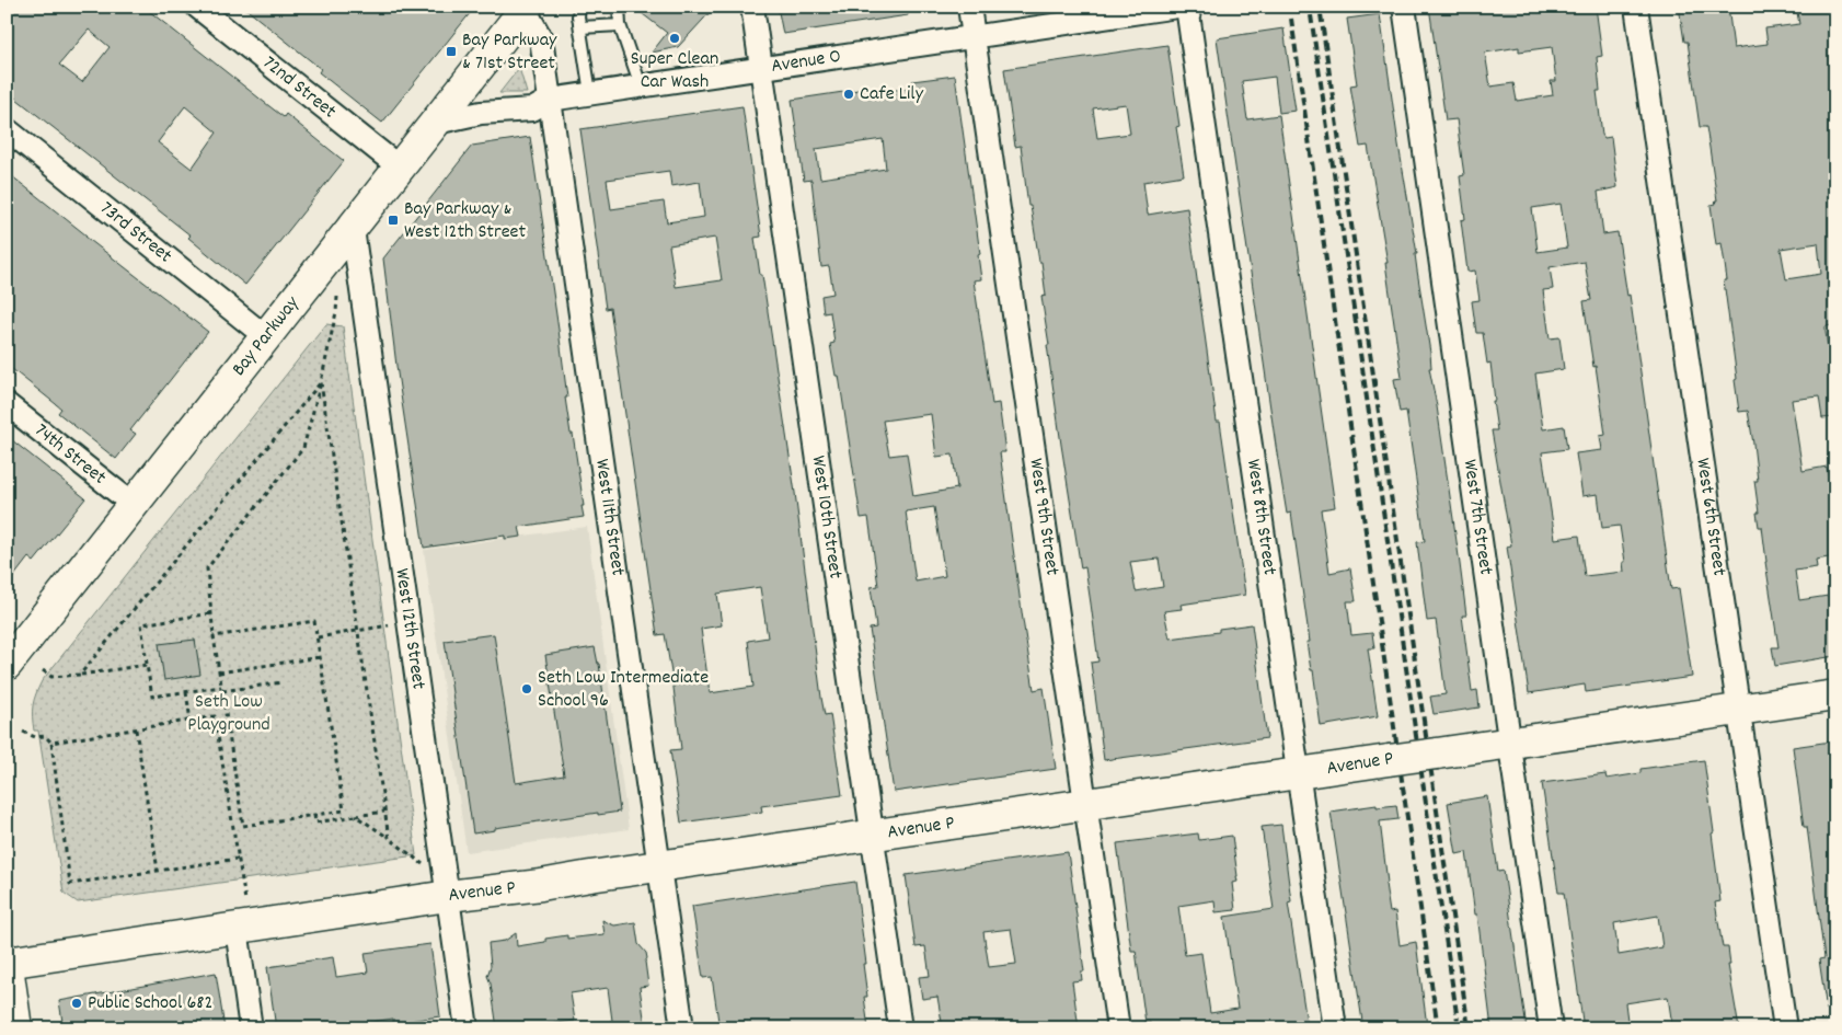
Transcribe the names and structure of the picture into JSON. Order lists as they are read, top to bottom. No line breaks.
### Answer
{"streets":{"main road":["Bay Parkway","Avenue P"],"street":["Avenue O","72nd Street","73rd Street","74th Street","West 11th Street","West 10th Street","West 9th Street","West 6th Street","West 8th Street","West 7th Street","West 12th Street"]},"crossings":[["Avenue O","Bay Parkway"],["Avenue O","West 11th Street"],["Avenue O","West 10th Street"],["Avenue O","West 9th Street"],["72nd Street","Bay Parkway"],["73rd Street","Bay Parkway"],["Bay Parkway","74th Street"],["Bay Parkway","West 11th Street"],["Bay Parkway","West 12th Street"],["West 11th Street","Avenue P"],["West 10th Street","Avenue P"],["West 9th Street","Avenue P"],["West 6th Street","Avenue P"],["West 8th Street","Avenue P"],["West 7th Street","Avenue P"],["West 12th Street","Avenue P"]],"parks":["Seth Low Playground"],"places":{"other":["Super Clean Car Wash","Cafe Lily","Seth Low Intermediate School 96","Public School 682"],"transit":["Bay Parkway & 71st Street","Bay Parkway & West 12th Street"]}}
